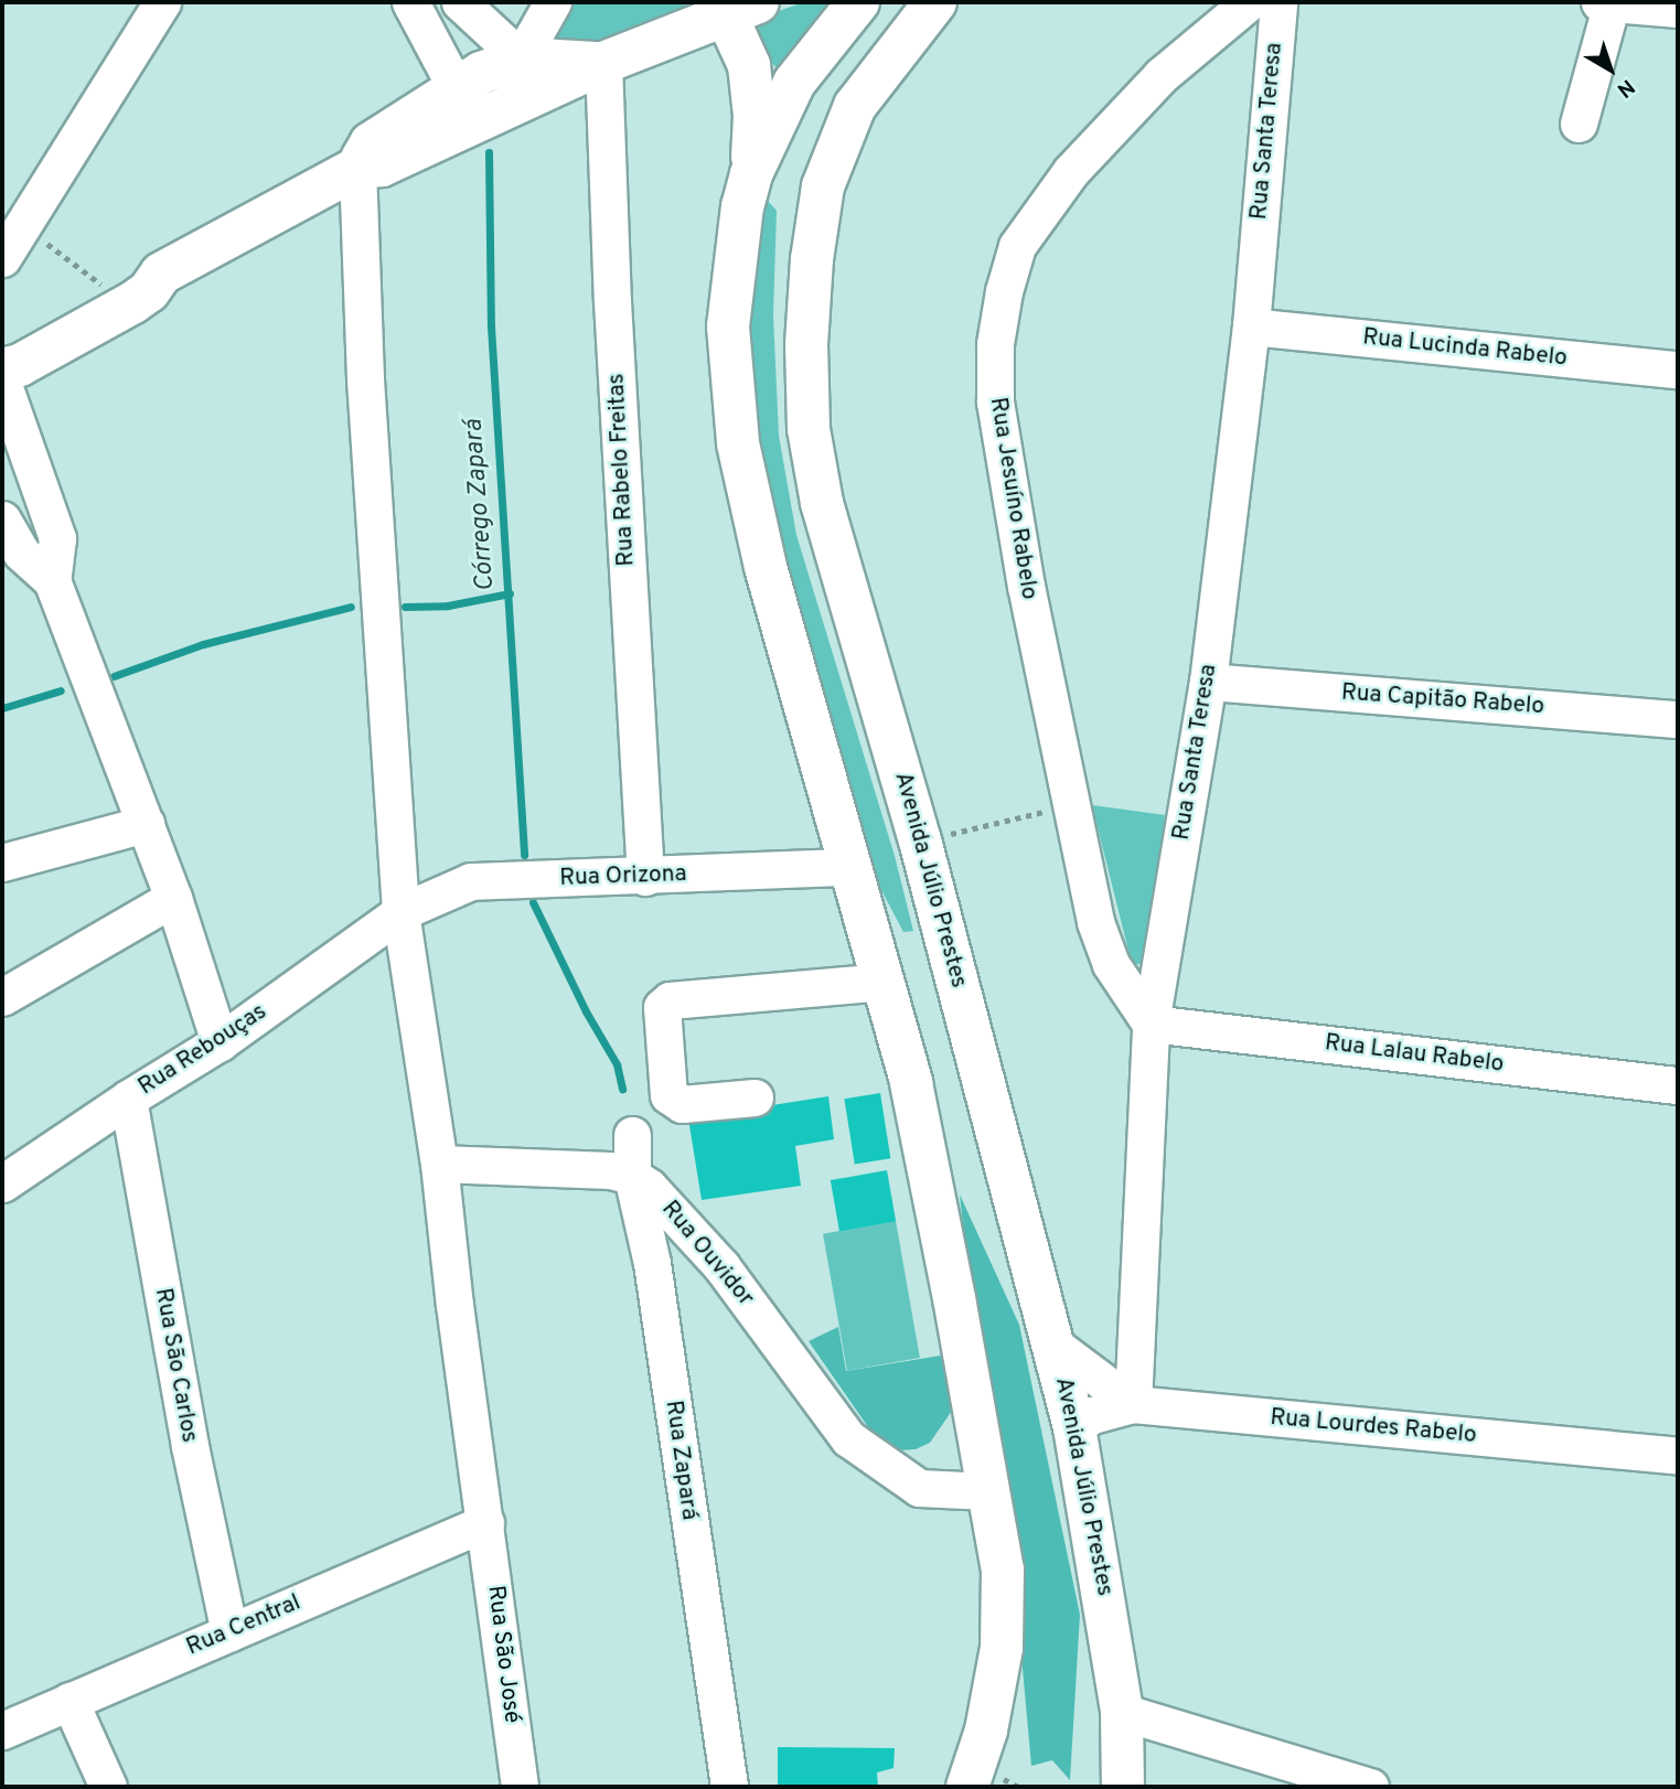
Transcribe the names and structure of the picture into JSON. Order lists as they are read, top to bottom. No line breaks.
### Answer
{"streets":{"main road":["Avenida Júlio Prestes"],"street":["Rua Santa Teresa","Rua Lucinda Rabelo","Rua Rabelo Freitas","Rua Jesuíno Rabelo","Rua Capitão Rabelo","Rua Orizona","Rua Rebouças","Rua Lalau Rabelo","Rua Ouvidor","Rua São Carlos","Rua Lourdes Rabelo","Rua Zapará","Rua Central","Rua São José"]},"crossings":[["Rua Santa Teresa","Rua Lucinda Rabelo"],["Rua Santa Teresa","Rua Jesuíno Rabelo"],["Rua Santa Teresa","Rua Capitão Rabelo"],["Rua Santa Teresa","Rua Lalau Rabelo"],["Rua Santa Teresa","Rua Lourdes Rabelo"],["Rua Rabelo Freitas","Rua Orizona"],["Rua Jesuíno Rabelo","Rua Lalau Rabelo"],["Rua Orizona","Rua Rebouças"],["Rua Orizona","Rua São José"],["Avenida Júlio Prestes","Rua Lourdes Rabelo"],["Rua Rebouças","Rua São Carlos"],["Rua Rebouças","Rua São José"],["Rua Ouvidor","Rua Zapará"],["Rua São Carlos","Rua Central"],["Rua Central","Rua São José"]],"water":["Córrego Zapará"],"north":"bottom right"}
